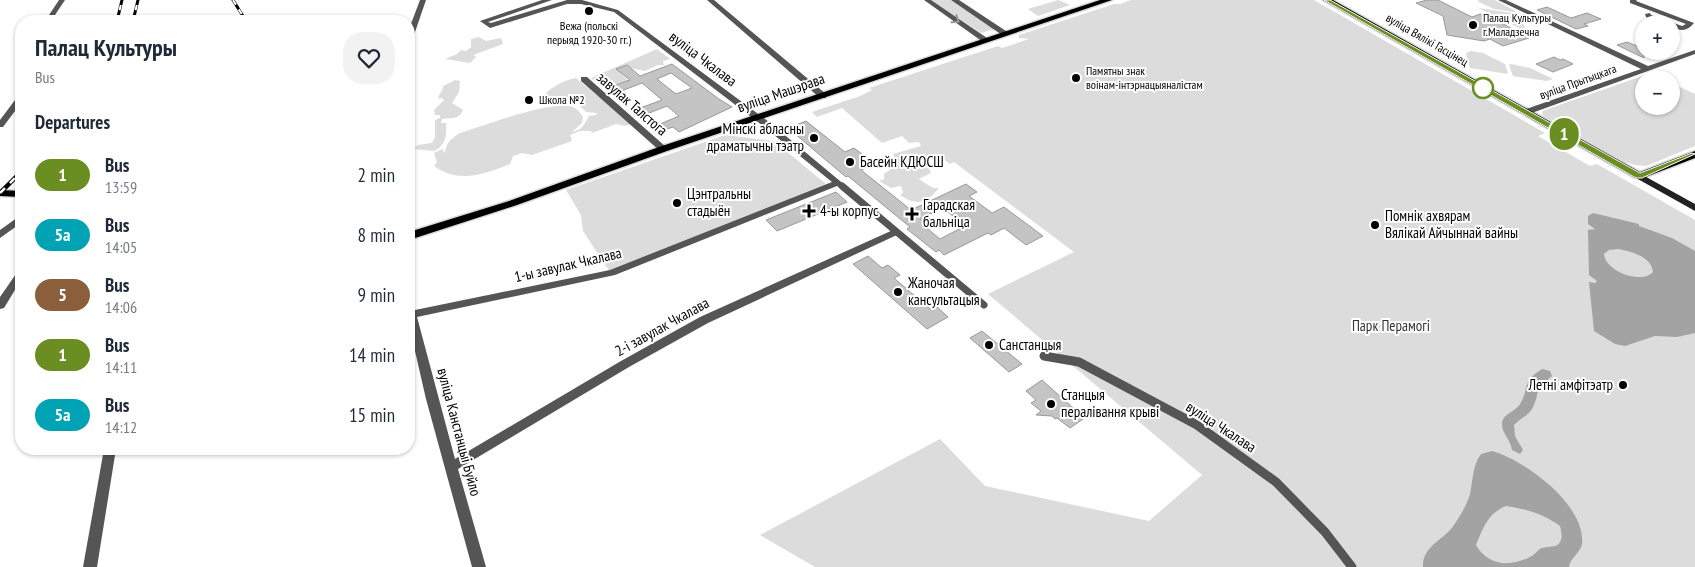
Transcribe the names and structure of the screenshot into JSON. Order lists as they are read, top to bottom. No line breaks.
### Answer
{"streets":{"main road":["вуліца Вялікі Гасцінец","вуліца Машэрава"],"street":["вуліца Чкалава","вуліца Прытыцкага","завулак Талстога","1-ы завулак Чкалава","2-і завулак Чкалава","вуліца Канстанцыі Буйло"]},"crossings":[["вуліца Вялікі Гасцінец","вуліца Прытыцкага"],["вуліца Чкалава","вуліца Машэрава"],["вуліца Чкалава","1-ы завулак Чкалава"],["вуліца Чкалава","2-і завулак Чкалава"],["вуліца Машэрава","завулак Талстога"],["2-і завулак Чкалава","вуліца Канстанцыі Буйло"]],"parks":["Парк Перамогі"],"places":{"other":["Вежа (польскі перыяд 1920-30 гг.)","Палац Культуры г.Маладзечна","Памятны знак воінам-інтэрнацыяналістам","Школа №2","Мінскі абласны драматычны тэатр","Басейн КДЮСШ","Цэнтральны стадыён","Помнік ахвярам Вялікай Айчыннай вайны","Жаночая кансультацыя","Санстанцыя","Летні амфітэатр","Станцыя пералівання крыві"],"health":["4-ы корпус","Гарадская бальніца"]},"lines":["bus line 1"],"page":{"on_map":"1","map_buttons":["+","−"],"heading":[["Палац Культуры","Bus"],"Departures"],"list":[{"mark":"1","name":"Bus","note":"13:59","value":"2 min"},{"mark":"5а","name":"Bus","note":"14:05","value":"8 min"},{"mark":"5","name":"Bus","note":"14:06","value":"9 min"},{"mark":"1","name":"Bus","note":"14:11","value":"14 min"},{"mark":"5а","name":"Bus","note":"14:12","value":"15 min"}]}}
